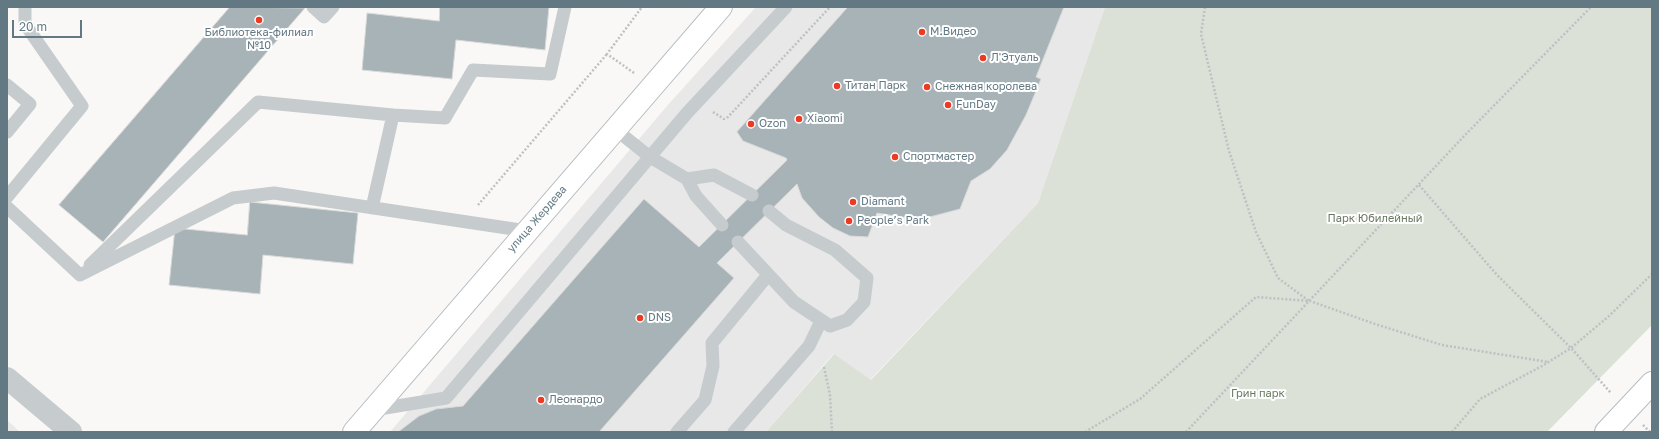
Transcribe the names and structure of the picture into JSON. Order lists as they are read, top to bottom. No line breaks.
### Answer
{"streets":{"main road":["улица Жердева"]},"parks":["Парк Юбилейный","Грин парк"],"places":["Библиотека-филиал №10","М.Видео","Л'Этуаль","Титан Парк","Снежная королева","FunDay","Xiaomi","Ozon","Спортмастер","Diamant","People’s Park","DNS","Леонардо"],"scale_bar":"20 m"}
